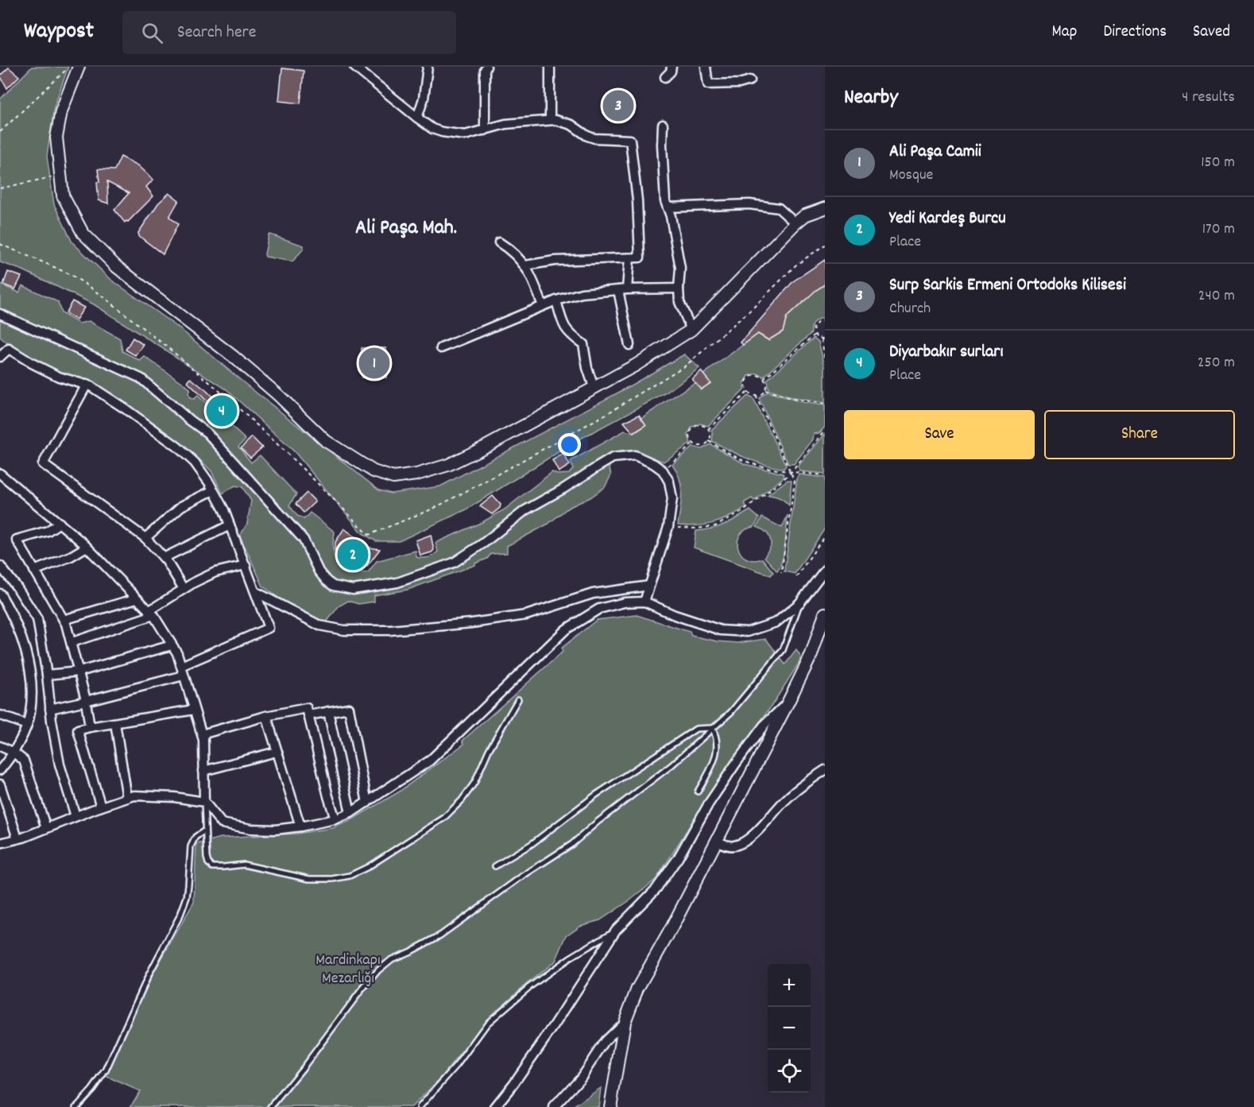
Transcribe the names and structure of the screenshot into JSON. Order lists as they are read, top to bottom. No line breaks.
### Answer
{"districts":["Ali Paşa Mah."],"parks":["Mardinkapı Mezarlığı"],"page":{"header":"Waypost","search":"Search here","nav":["Map","Directions","Saved"],"heading":["Nearby","4 results"],"pins":["3","1","4","2"],"list":[{"mark":"1","name":"Ali Paşa Camii","note":"Mosque","value":"150 m"},{"mark":"2","name":"Yedi Kardeş Burcu","note":"Place","value":"170 m"},{"mark":"3","name":"Surp Sarkis Ermeni Ortodoks Kilisesi","note":"Church","value":"240 m"},{"mark":"4","name":"Diyarbakır surları","note":"Place","value":"250 m"}],"buttons":["Save","Share"],"map_buttons":["+","−"]}}
